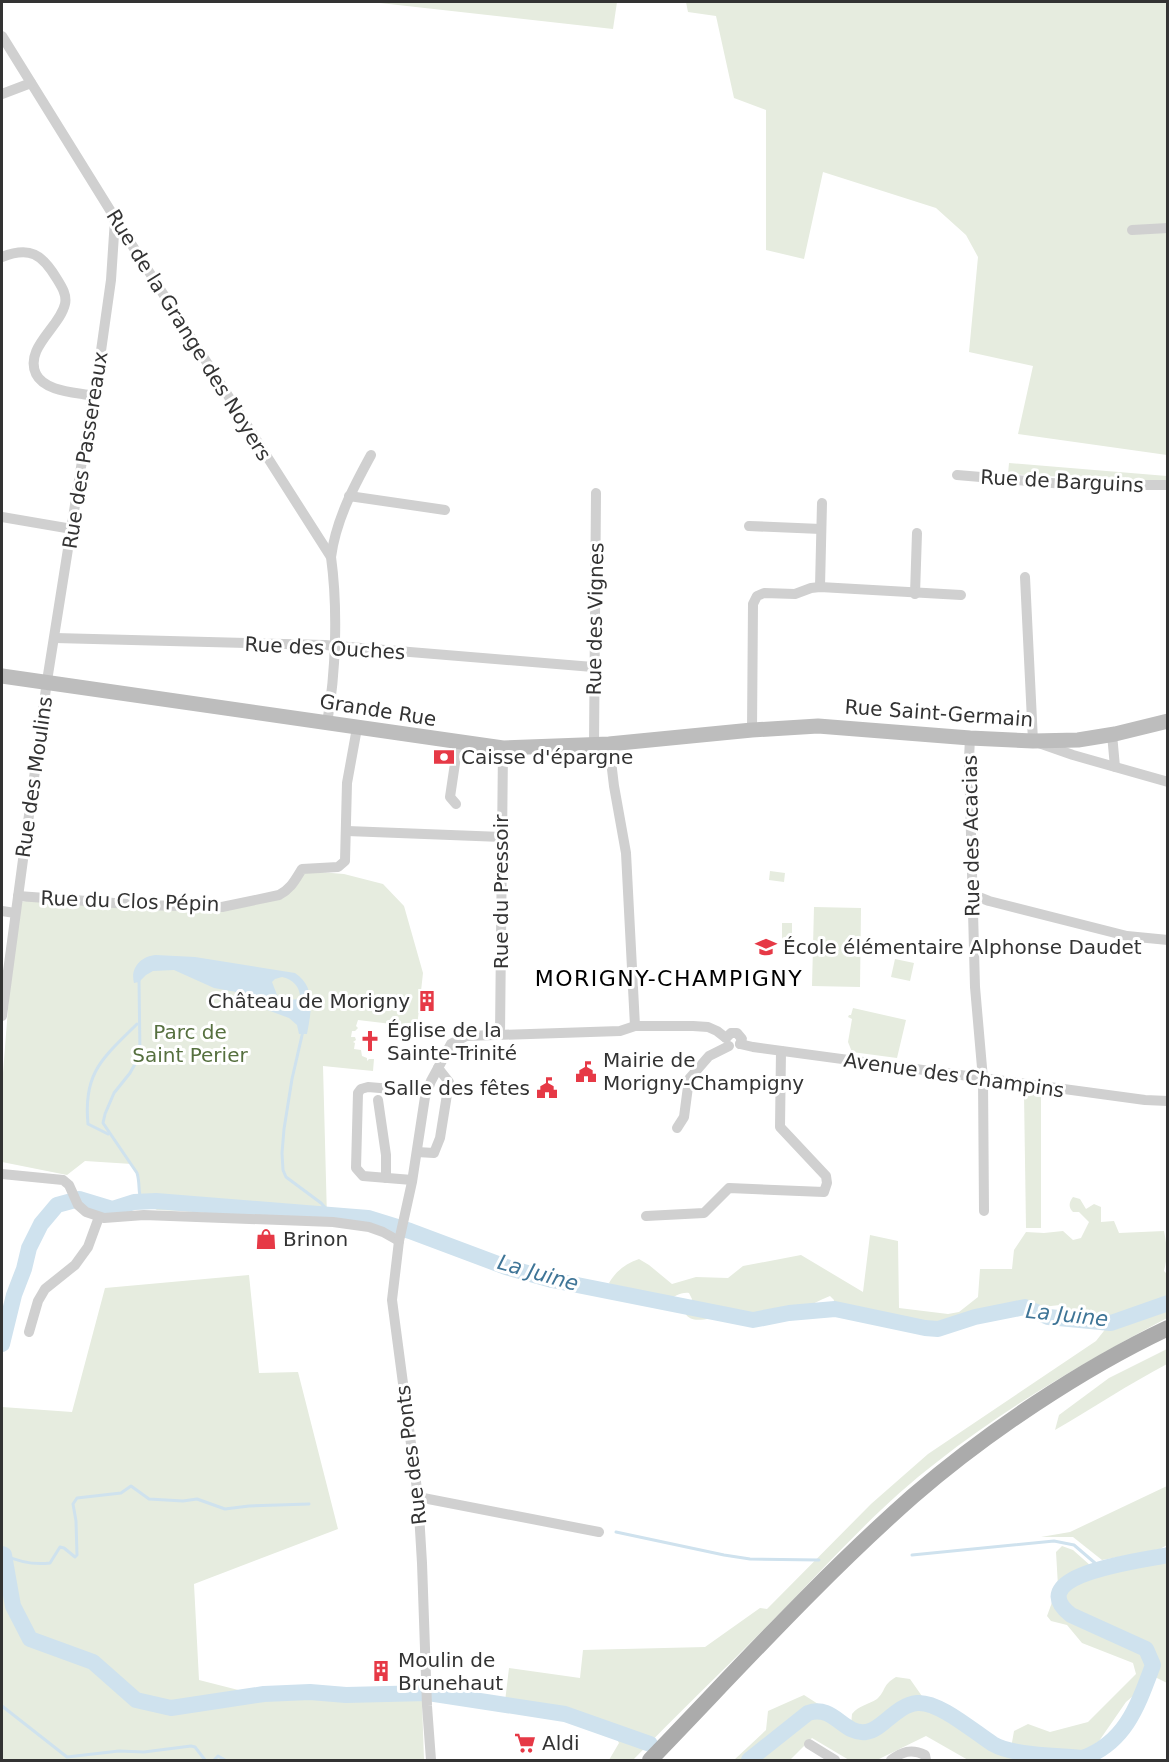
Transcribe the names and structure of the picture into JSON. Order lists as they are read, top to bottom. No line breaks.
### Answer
{"streets":{"main road":["Grande Rue","Rue Saint-Germain"],"street":["Rue de la Grange des Noyers","Rue des Passereaux","Rue de Barguins","Rue des Vignes","Rue des Ouches","Rue des Moulins","Rue des Acacias","Rue du Pressoir","Rue du Clos Pépin","Avenue des Champins","Rue des Ponts"]},"crossings":[["Rue de la Grange des Noyers","Rue des Passereaux"],["Rue de la Grange des Noyers","Rue des Ouches"],["Rue de la Grange des Noyers","Grande Rue"],["Rue des Passereaux","Rue des Ouches"],["Rue des Passereaux","Grande Rue"],["Rue des Passereaux","Rue des Moulins"],["Rue des Vignes","Rue des Ouches"],["Rue des Vignes","Grande Rue"],["Rue des Vignes","Avenue des Champins"],["Grande Rue","Rue Saint-Germain"],["Grande Rue","Rue des Moulins"],["Grande Rue","Rue du Pressoir"],["Grande Rue","Rue du Clos Pépin"],["Rue Saint-Germain","Rue des Acacias"],["Rue des Moulins","Rue du Clos Pépin"],["Rue des Acacias","Avenue des Champins"],["Rue du Pressoir","Avenue des Champins"],["Avenue des Champins","Rue des Ponts"]],"districts":["MORIGNY-CHAMPIGNY"],"water":["La Juine"],"parks":["Parc de Saint Perier"],"places":{"bank":["Caisse d'épargne"],"school or university":["École élémentaire Alphonse Daudet"],"building":["Château de Morigny","Moulin de Brunehaut"],"church":["Église de la Sainte-Trinité"],"public building":["Mairie de Morigny-Champigny","Salle des fêtes"],"shop":["Brinon"],"supermarket":["Aldi"]}}
